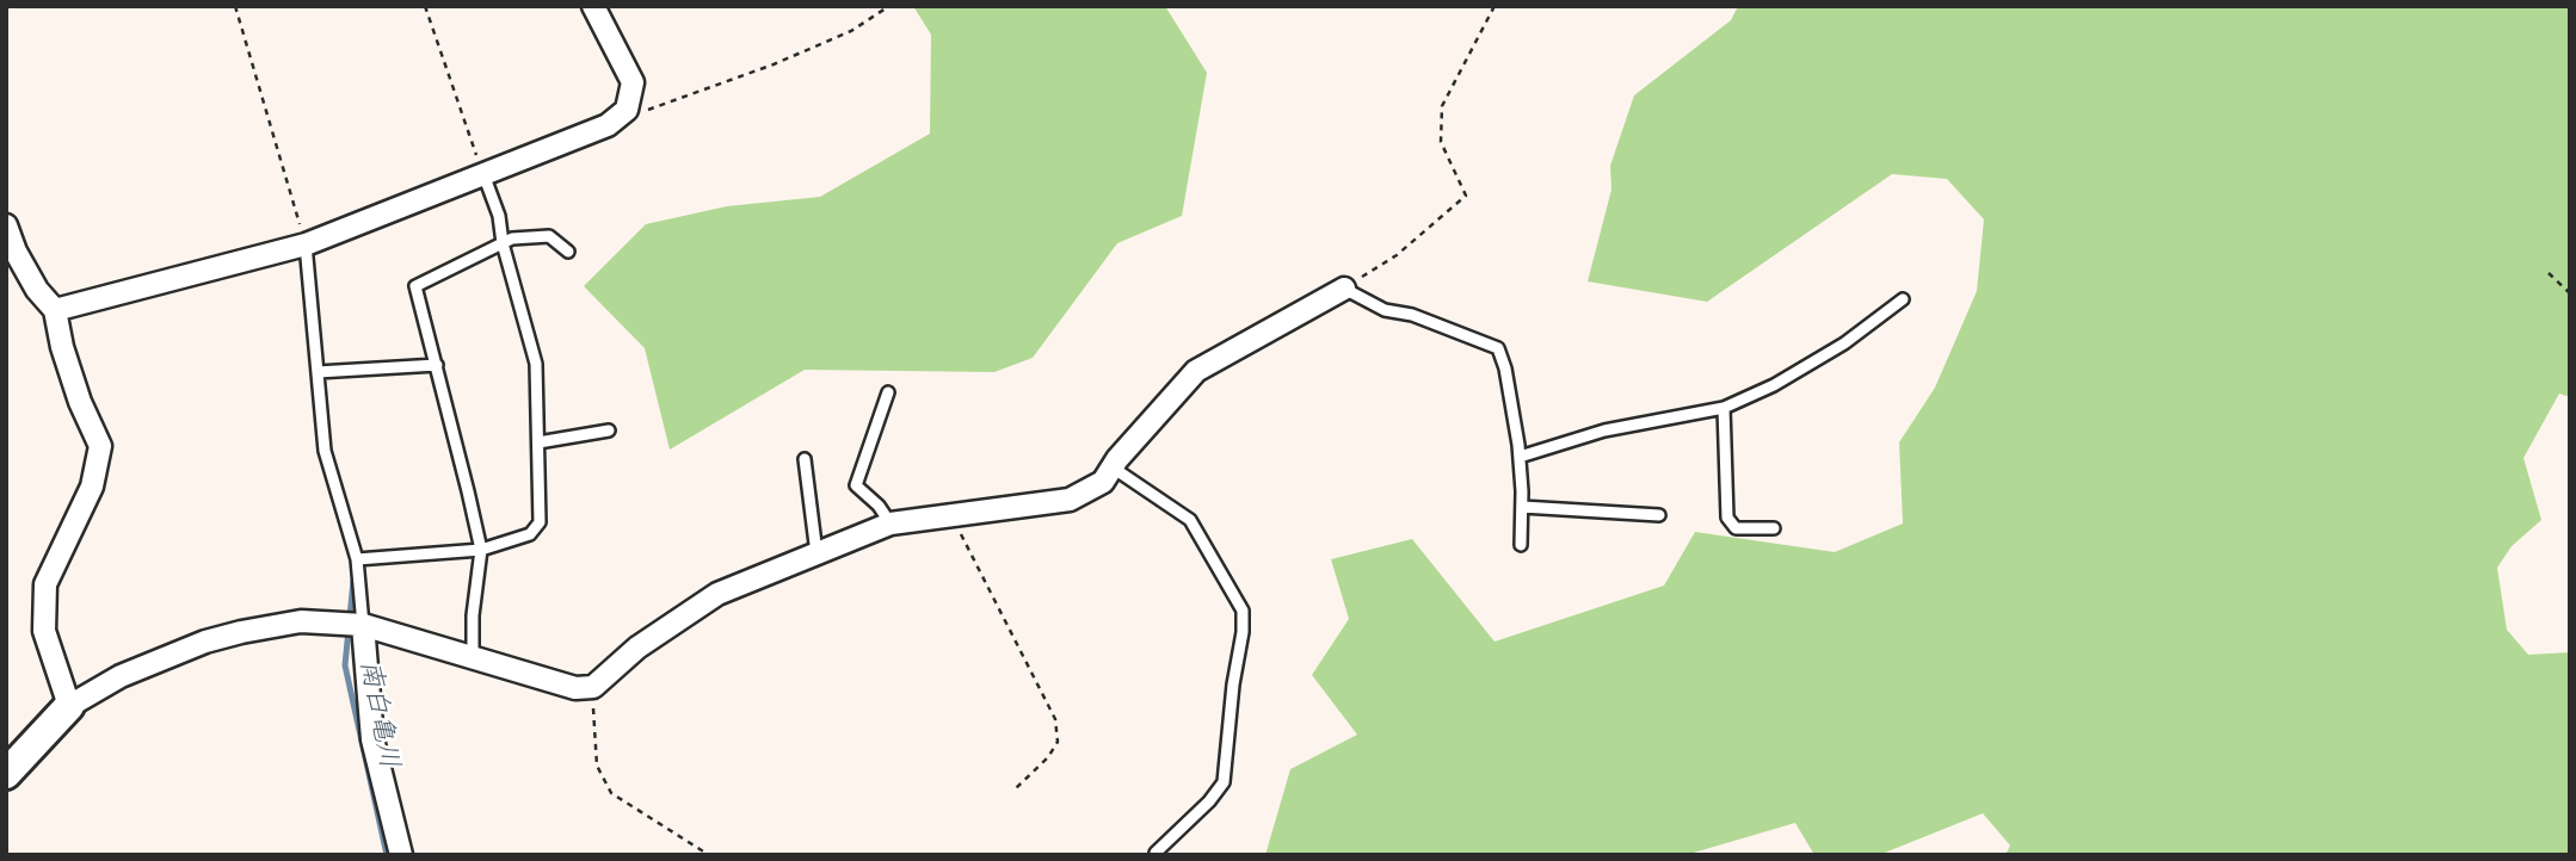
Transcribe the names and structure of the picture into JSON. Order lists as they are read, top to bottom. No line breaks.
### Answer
{"water":["南白亀川"]}
